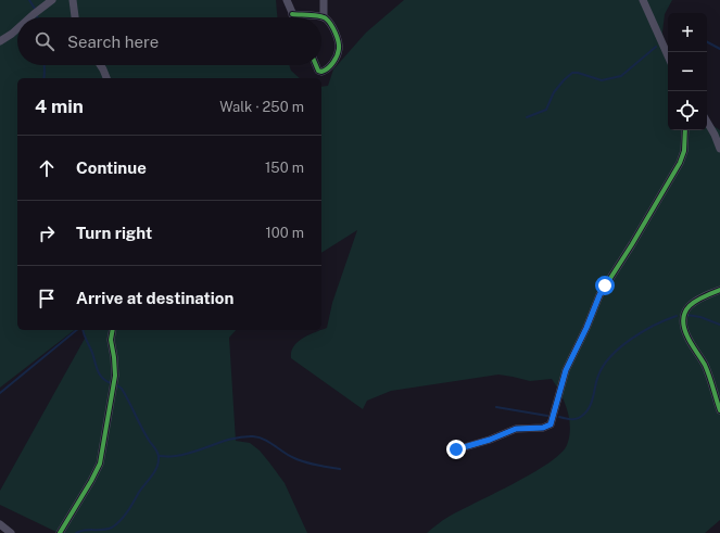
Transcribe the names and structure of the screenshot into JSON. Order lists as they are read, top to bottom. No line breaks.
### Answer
{"page":{"map_buttons":["+","−"],"search":"Search here","heading":["4 min","Walk · 250 m"],"list":[["Continue","150 m"],["Turn right","100 m"],"Arrive at destination"]}}
